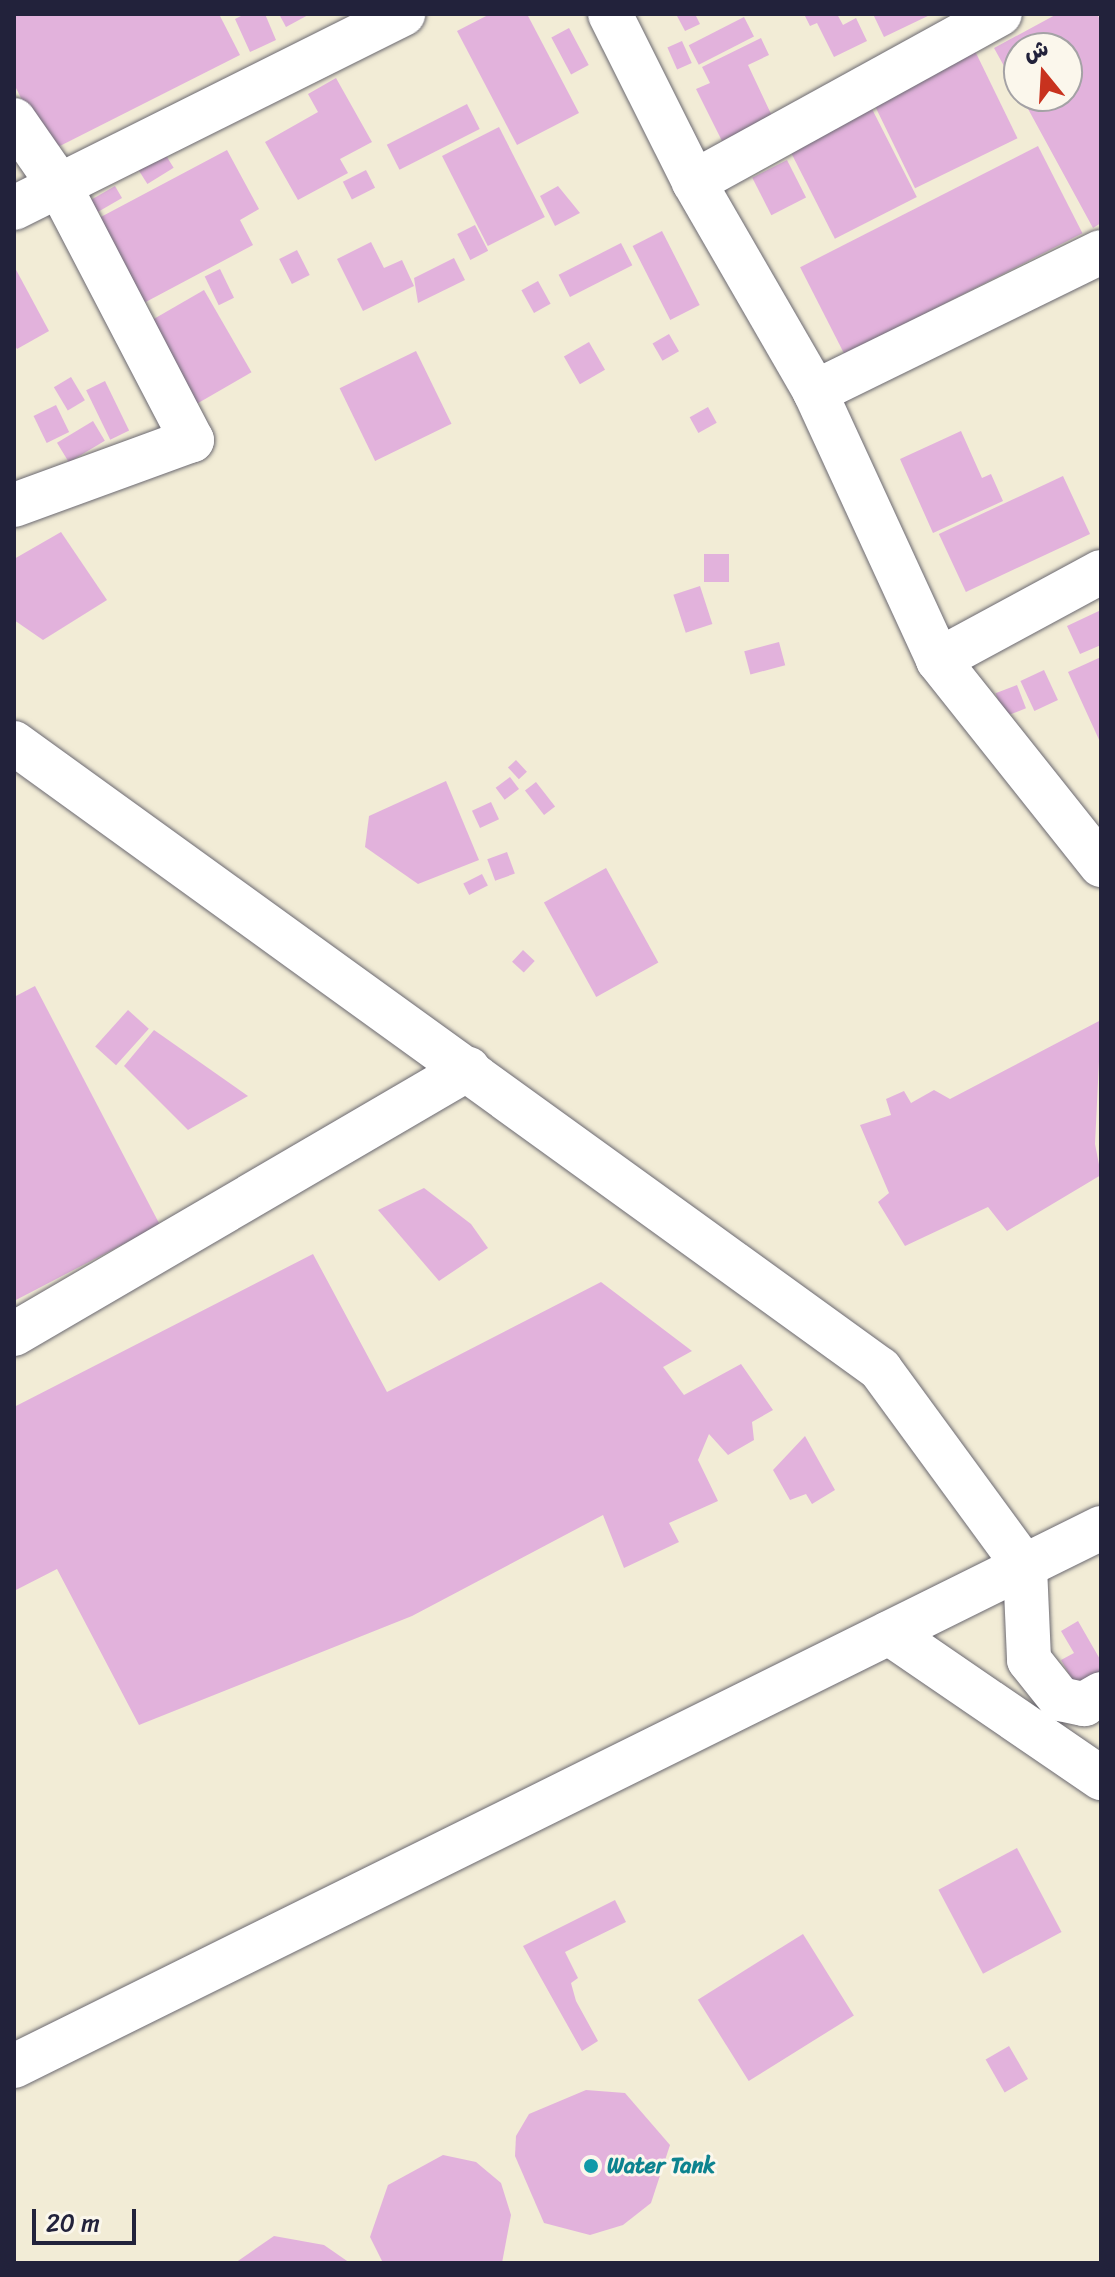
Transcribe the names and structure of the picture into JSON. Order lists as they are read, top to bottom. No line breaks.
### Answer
{"places":["Water Tank"],"scale_bar":"20 m","north":"top"}
